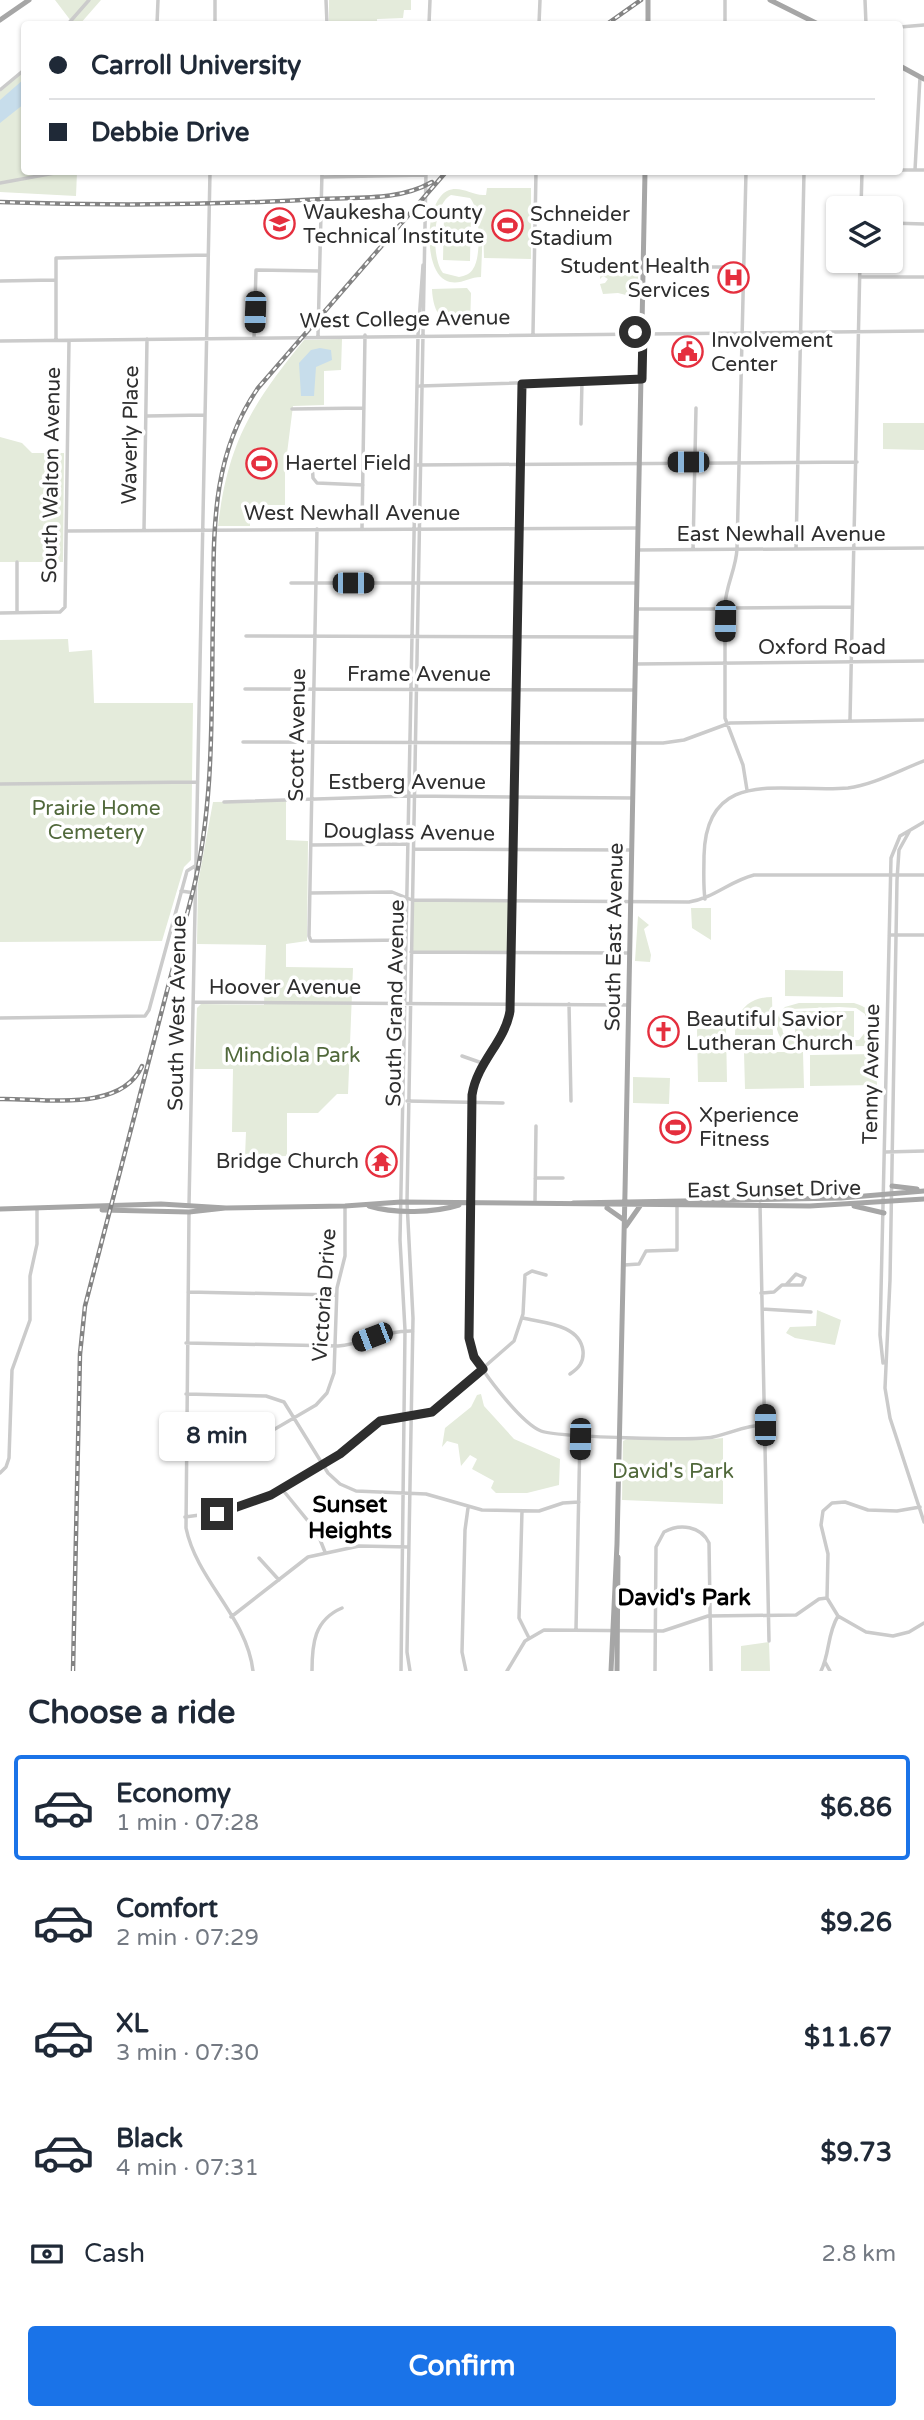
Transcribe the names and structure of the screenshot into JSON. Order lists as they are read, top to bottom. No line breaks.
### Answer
{"streets":{"main road":["South East Avenue","East Sunset Drive"],"street":["West College Avenue","Waverly Place","South Walton Avenue","West Newhall Avenue","East Newhall Avenue","Oxford Road","Frame Avenue","Scott Avenue","Estberg Avenue","Douglass Avenue","Hoover Avenue","South Grand Avenue","South West Avenue","Tenny Avenue","Victoria Drive"]},"crossings":[["West College Avenue","Waverly Place"],["West College Avenue","South Walton Avenue"],["West College Avenue","South East Avenue"],["West College Avenue","South Grand Avenue"],["West College Avenue","South West Avenue"],["Waverly Place","West Newhall Avenue"],["South Walton Avenue","West Newhall Avenue"],["West Newhall Avenue","Scott Avenue"],["West Newhall Avenue","South East Avenue"],["West Newhall Avenue","South Grand Avenue"],["West Newhall Avenue","South West Avenue"],["East Newhall Avenue","South East Avenue"],["Oxford Road","South East Avenue"],["Frame Avenue","Scott Avenue"],["Frame Avenue","South East Avenue"],["Frame Avenue","South Grand Avenue"],["Scott Avenue","Estberg Avenue"],["Scott Avenue","Douglass Avenue"],["Scott Avenue","South Grand Avenue"],["Estberg Avenue","South East Avenue"],["Estberg Avenue","South Grand Avenue"],["Douglass Avenue","South East Avenue"],["Douglass Avenue","South Grand Avenue"],["South East Avenue","Hoover Avenue"],["South East Avenue","East Sunset Drive"],["Hoover Avenue","South Grand Avenue"],["Hoover Avenue","South West Avenue"],["South West Avenue","Victoria Drive"],["Tenny Avenue","East Sunset Drive"]],"districts":["Sunset Heights","David's Park"],"parks":["Prairie Home Cemetery","Mindiola Park","David's Park"],"places":{"school or university":["Waukesha County Technical Institute"],"sports":["Schneider Stadium","Haertel Field","Xperience Fitness"],"hospital":["Student Health Services"],"public building":["Involvement Center"],"church":["Beautiful Savior Lutheran Church"],"temple":["Bridge Church"]},"page":{"banner":["Carroll University","Debbie Drive"],"bubble":"8 min","heading":"Choose a ride","list":[{"name":"Economy","note":"1 min · 07:28","value":"$6.86"},{"name":"Comfort","note":"2 min · 07:29","value":"$9.26"},{"name":"XL","note":"3 min · 07:30","value":"$11.67"},{"name":"Black","note":"4 min · 07:31","value":"$9.73"}],"pay":["Cash","2.8 km"],"buttons":"Confirm"}}
